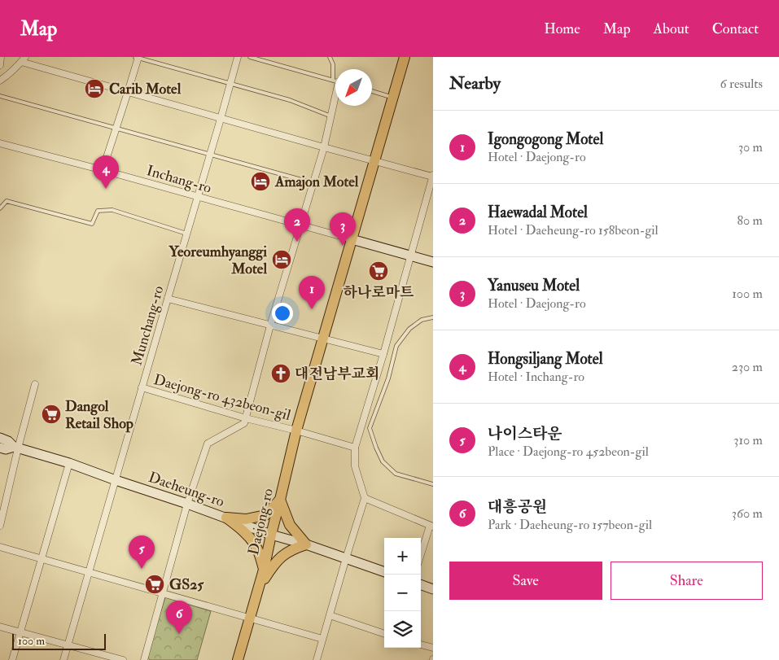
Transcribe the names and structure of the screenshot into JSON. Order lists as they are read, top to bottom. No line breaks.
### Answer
{"streets":{"main road":["Daeheung-ro","Daejong-ro"],"street":["Inchang-ro","Munchang-ro","Daejong-ro 432beon-gil"]},"crossings":[["Inchang-ro","Munchang-ro"],["Inchang-ro","Daejong-ro"],["Munchang-ro","Daejong-ro 432beon-gil"],["Munchang-ro","Daeheung-ro"],["Daejong-ro 432beon-gil","Daejong-ro"],["Daeheung-ro","Daejong-ro"]],"places":{"hotel":["Carib Motel","Amajon Motel","Yeoreumhyanggi Motel"],"supermarket":["하나로마트","Dangol Retail Shop","GS25"],"church":["대전남부교회"]},"scale_bar":"100 m","north":"bottom left","page":{"header":"Map","nav":["Home","Map","About","Contact"],"heading":["Nearby","6 results"],"list":[{"mark":"1","name":"Igongogong Motel","note":"Hotel · Daejong-ro","value":"30 m"},{"mark":"2","name":"Haewadal Motel","note":"Hotel · Daeheung-ro 158beon-gil","value":"80 m"},{"mark":"3","name":"Yanuseu Motel","note":"Hotel · Daejong-ro","value":"100 m"},{"mark":"4","name":"Hongsiljang Motel","note":"Hotel · Inchang-ro","value":"230 m"},{"mark":"5","name":"나이스타운","note":"Place · Daejong-ro 452beon-gil","value":"310 m"},{"mark":"6","name":"대흥공원","note":"Park · Daeheung-ro 157beon-gil","value":"360 m"}],"pins":["4","2","3","1","5","6"],"map_buttons":["+","−"],"buttons":["Save","Share"],"scale":"100 m"}}
